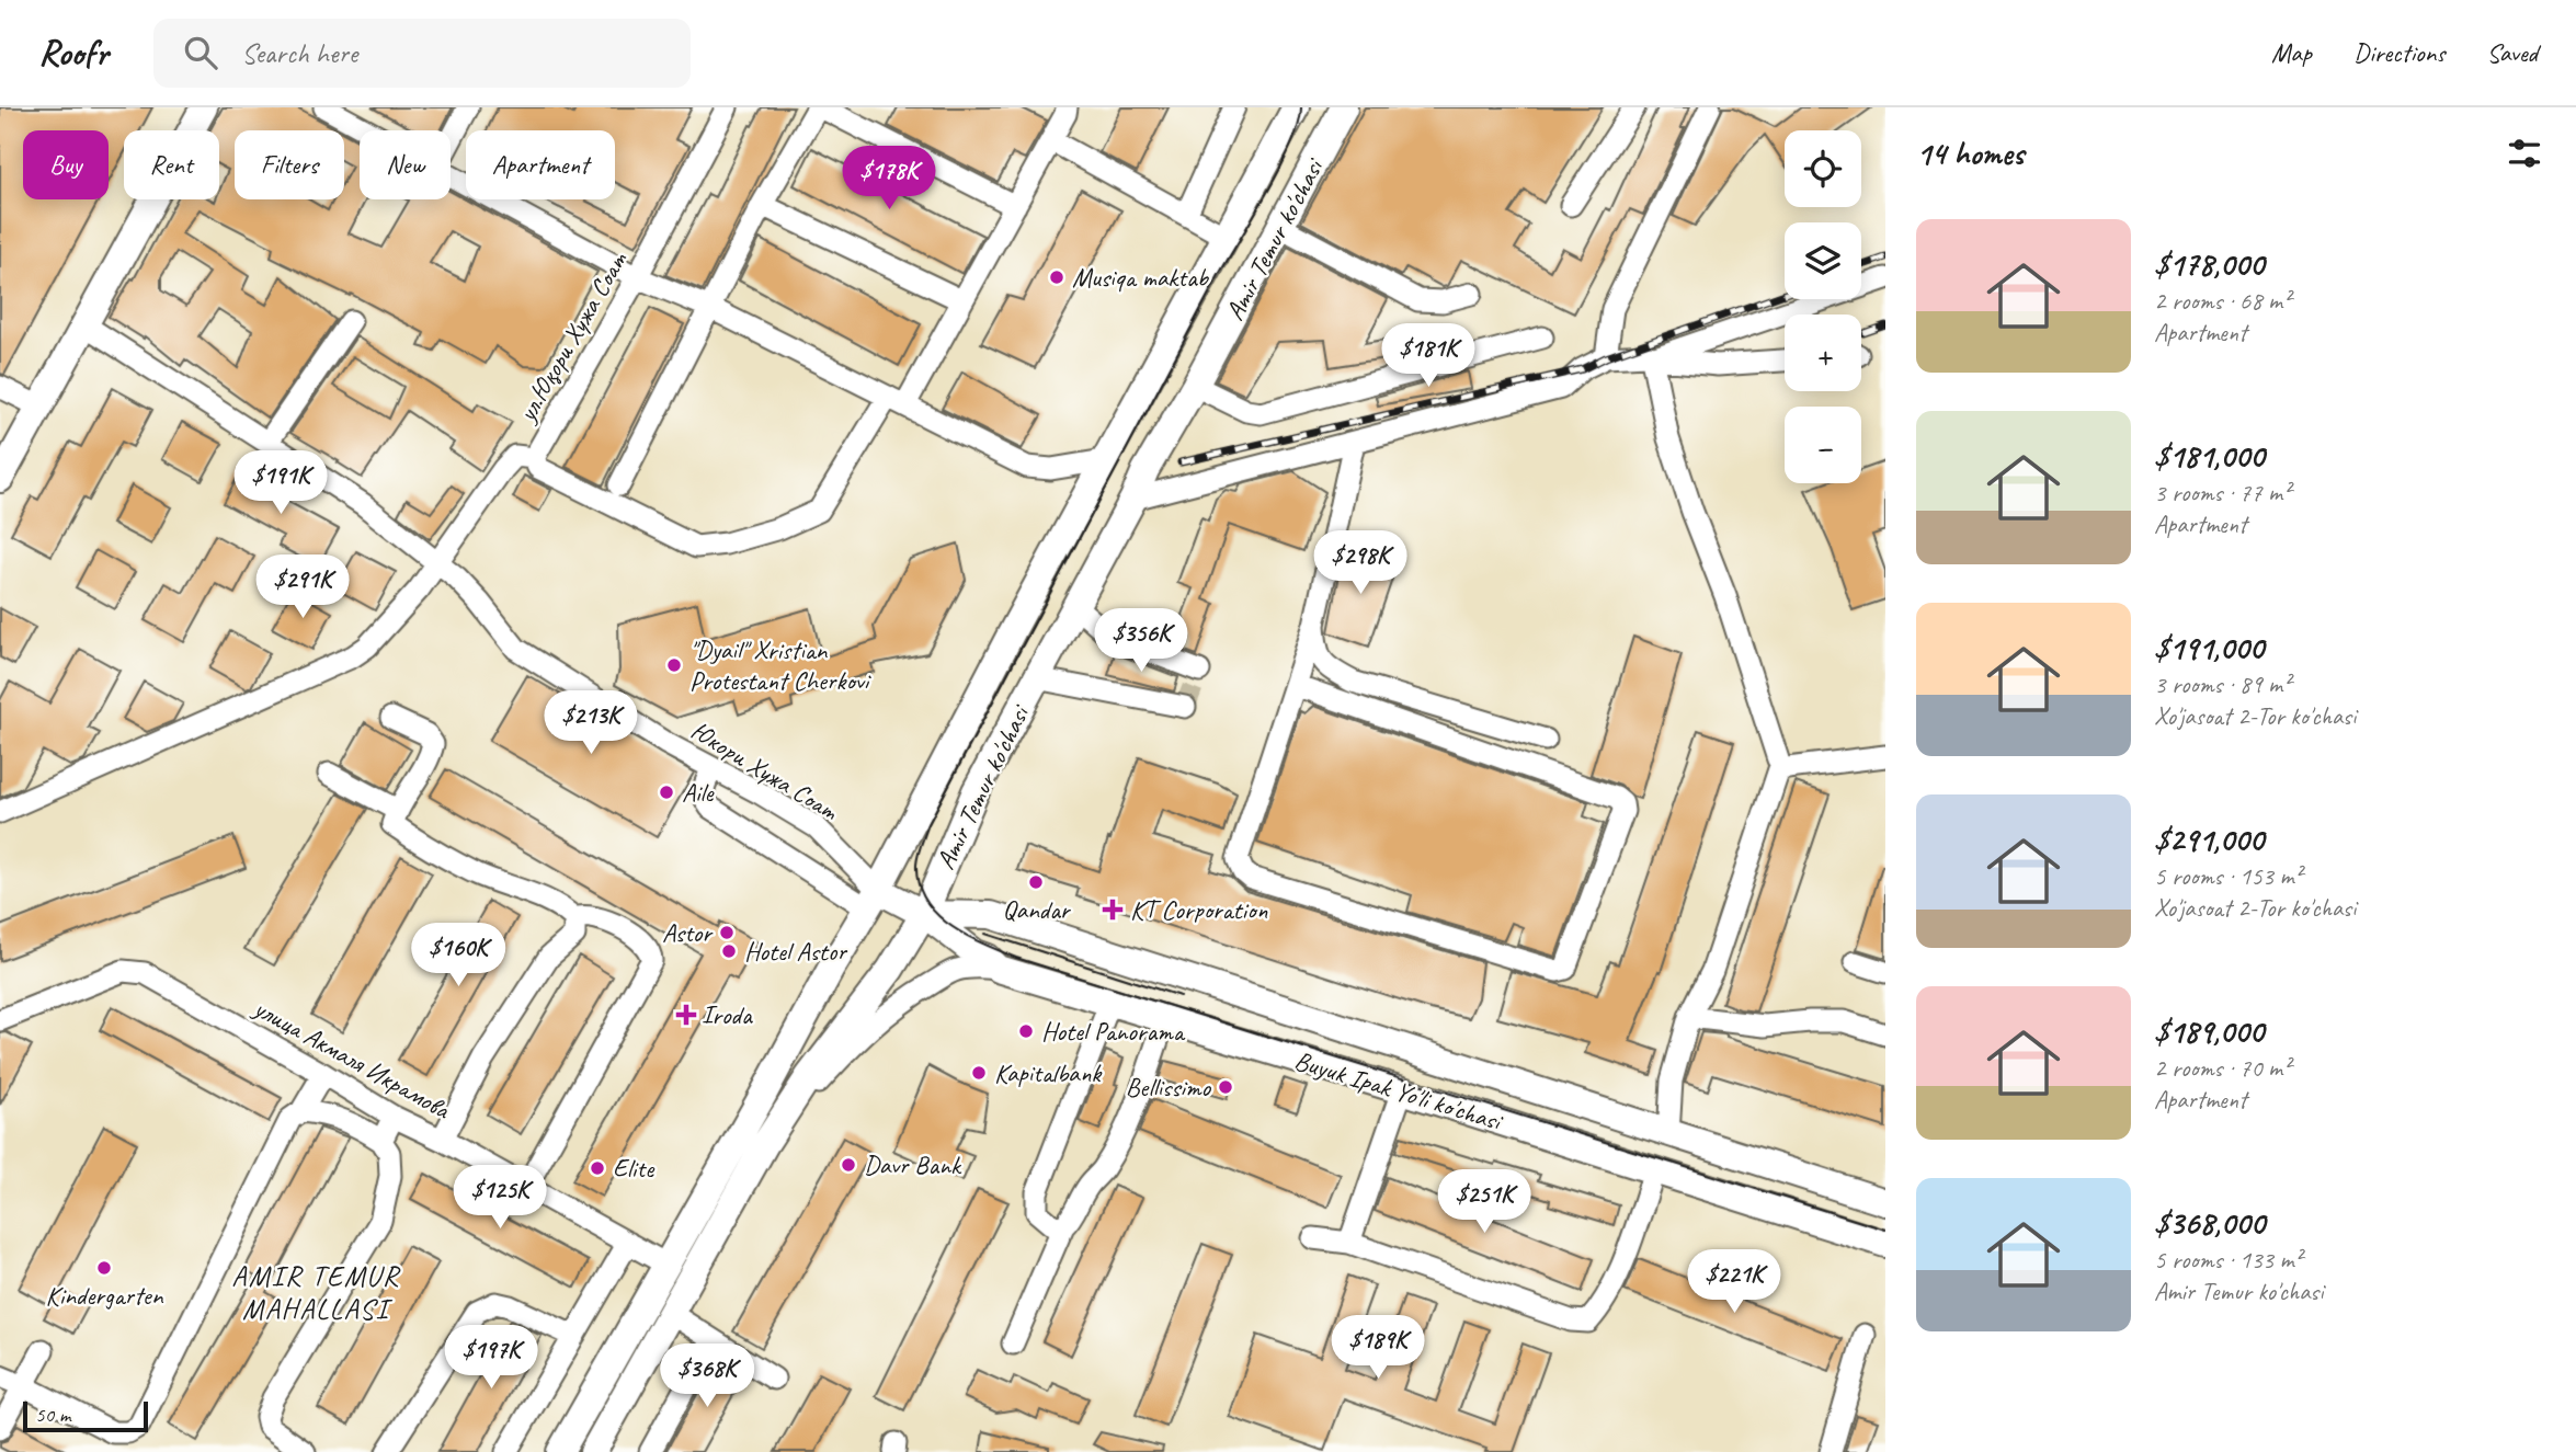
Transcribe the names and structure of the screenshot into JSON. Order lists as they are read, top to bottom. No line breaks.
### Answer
{"streets":{"main road":["Amir Temur ko'chasi","Buyuk Ipak Yo'li ko'chasi"],"street":["ул.Юқори Хужа Соат","Юкори Хужа Соат","улица Акмаля Икрамова"]},"crossings":[["Amir Temur ko'chasi","Юкори Хужа Соат"],["Amir Temur ko'chasi","улица Акмаля Икрамова"],["Amir Temur ko'chasi","Buyuk Ipak Yo'li ko'chasi"],["ул.Юқори Хужа Соат","Юкори Хужа Соат"],["Юкори Хужа Соат","Buyuk Ipak Yo'li ko'chasi"]],"districts":["AMIR TEMUR MAHALLASI"],"places":{"other":["Musiqa maktab","\"Dyail\" Xristian Protestant Cherkovi","Aile","Qandar","Astor","Hotel Astor","Hotel Panorama","Kapitalbank","Bellissimo","Davr Bank","Elite","Kindergarten"],"health":["KT Corporation","Iroda"]},"scale_bar":"50 m","page":{"header":"Roofr","search":"Search here","nav":["Map","Directions","Saved"],"heading":"14 homes","map_buttons":["+","−"],"chip":["Buy","Rent","Filters","New","Apartment"],"price":["$178K","$181K","$191K","$298K","$291K","$356K","$213K","$160K","$125K","$251K","$221K","$189K","$197K","$368K"],"list":[{"name":"$178,000","note":"2 rooms · 68 m² · Apartment"},{"name":"$181,000","note":"3 rooms · 77 m² · Apartment"},{"name":"$191,000","note":"3 rooms · 89 m² · Xo'jasoat 2-Tor ko'chasi"},{"name":"$291,000","note":"5 rooms · 153 m² · Xo'jasoat 2-Tor ko'chasi"},{"name":"$189,000","note":"2 rooms · 70 m² · Apartment"},{"name":"$368,000","note":"5 rooms · 133 m² · Amir Temur ko'chasi"}],"scale":"50 m"}}
